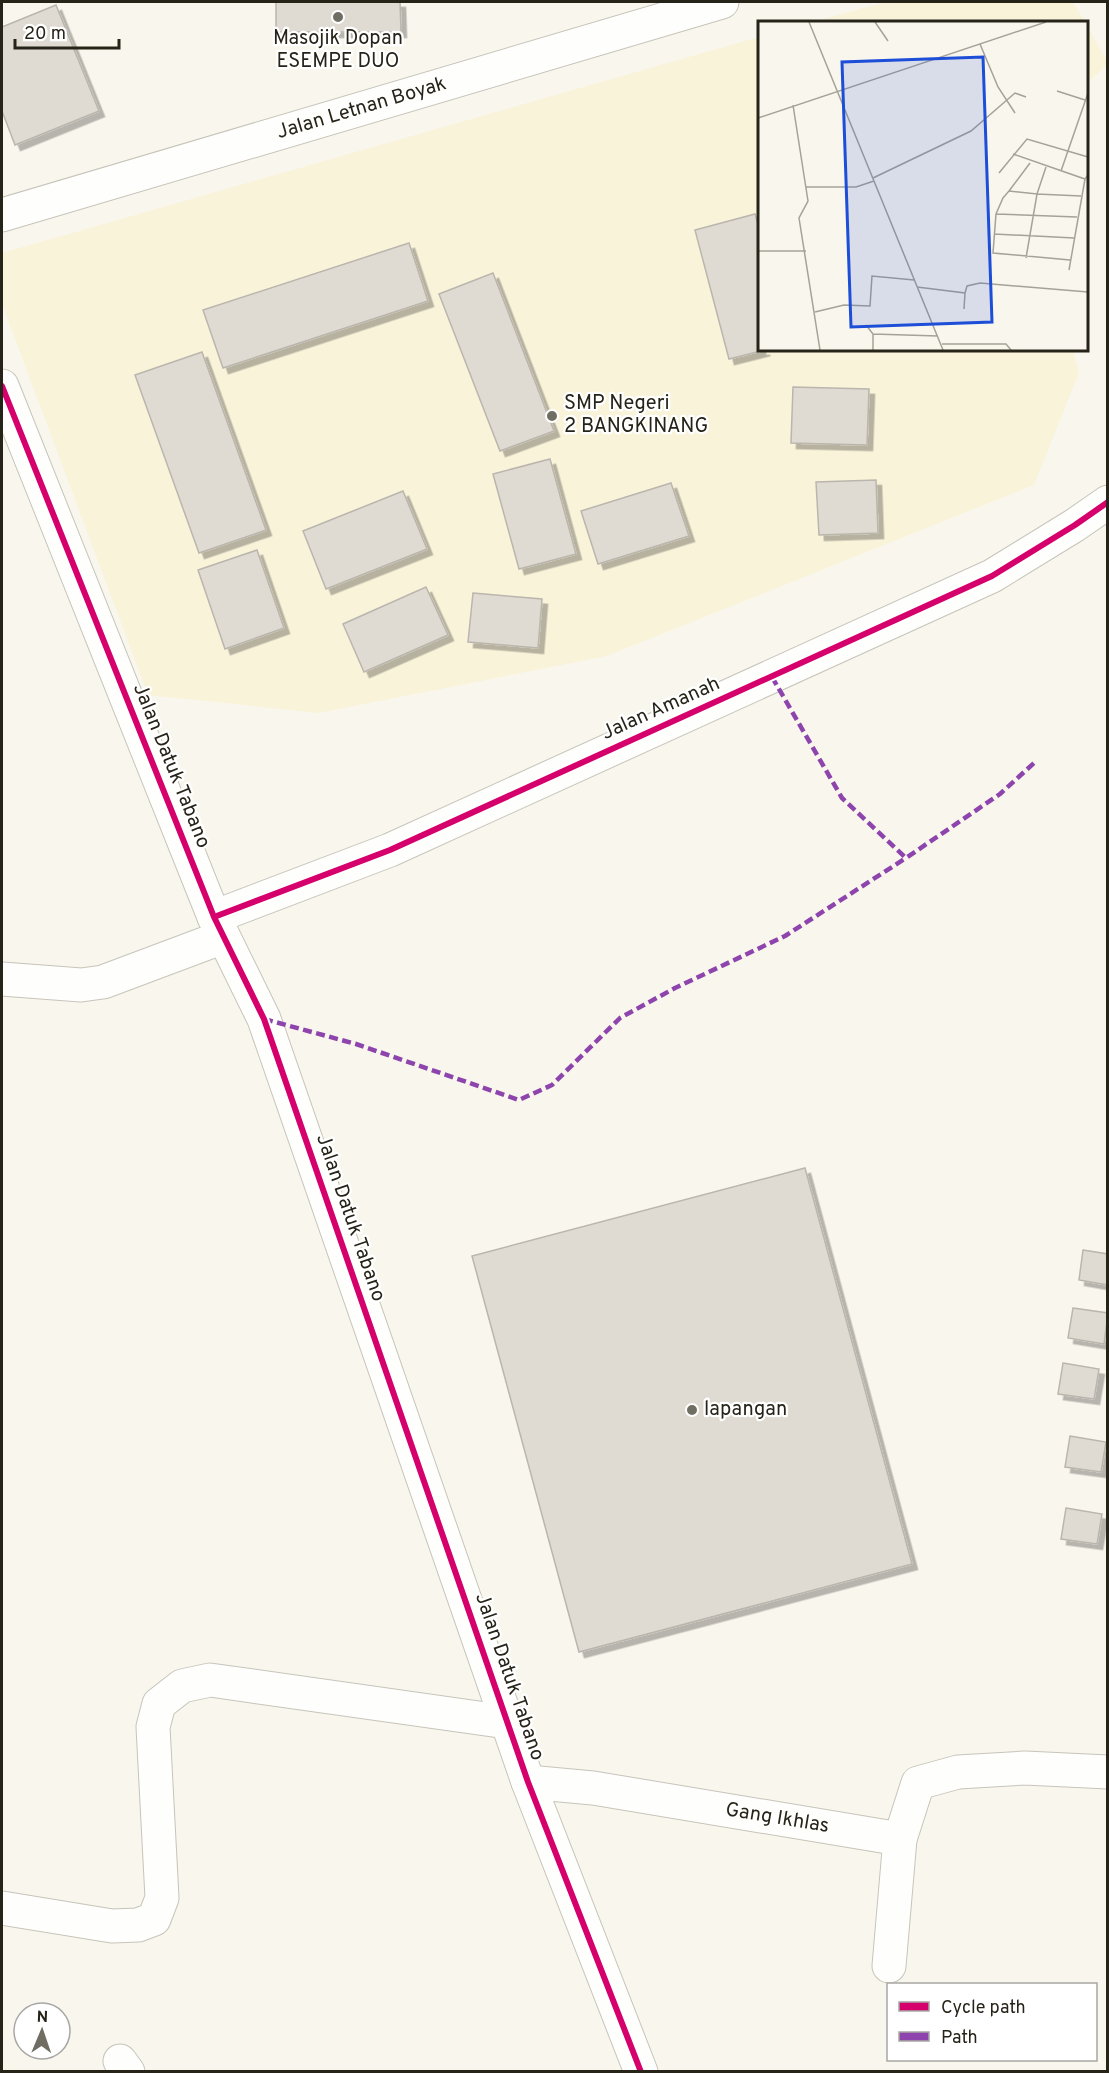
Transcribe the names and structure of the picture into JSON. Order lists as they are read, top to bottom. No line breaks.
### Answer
{"streets":{"street":["Jalan Letnan Boyak","Jalan Amanah","Jalan Datuk Tabano","Gang Ikhlas"]},"crossings":[["Jalan Amanah","Jalan Datuk Tabano"],["Jalan Datuk Tabano","Gang Ikhlas"]],"places":["Masojik Dopan ESEMPE DUO","SMP Negeri 2 BANGKINANG","lapangan"],"legend":["Cycle path","Path"],"scale_bar":"20 m","north":"top"}
